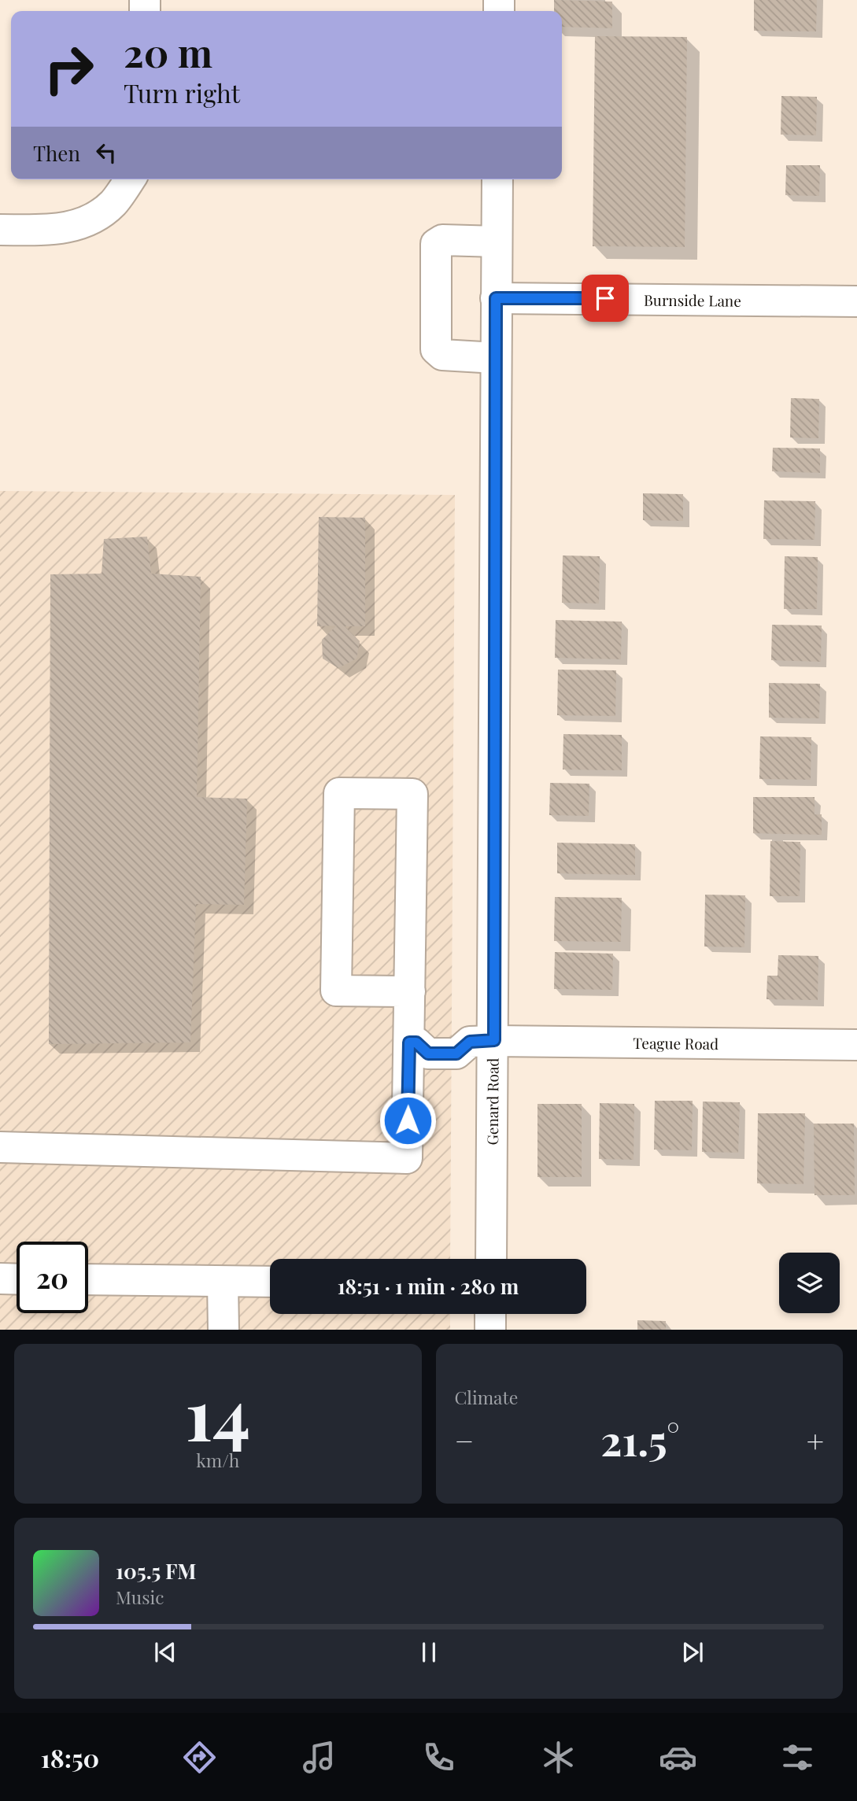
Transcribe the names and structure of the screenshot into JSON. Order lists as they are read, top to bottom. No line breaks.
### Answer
{"streets":{"street":["Burnside Lane","Teague Road","Genard Road"]},"crossings":[["Burnside Lane","Genard Road"],["Teague Road","Genard Road"]],"page":{"turn":["20 m","Turn right"],"then":"Then","limit":"20","trip":"18:51 · 1 min · 280 m","tile":[["14","km/h"],"Climate"],"heat":["−","21.5°","+"],"song":["105.5 FM","Music"],"tabs":"18:50"}}
